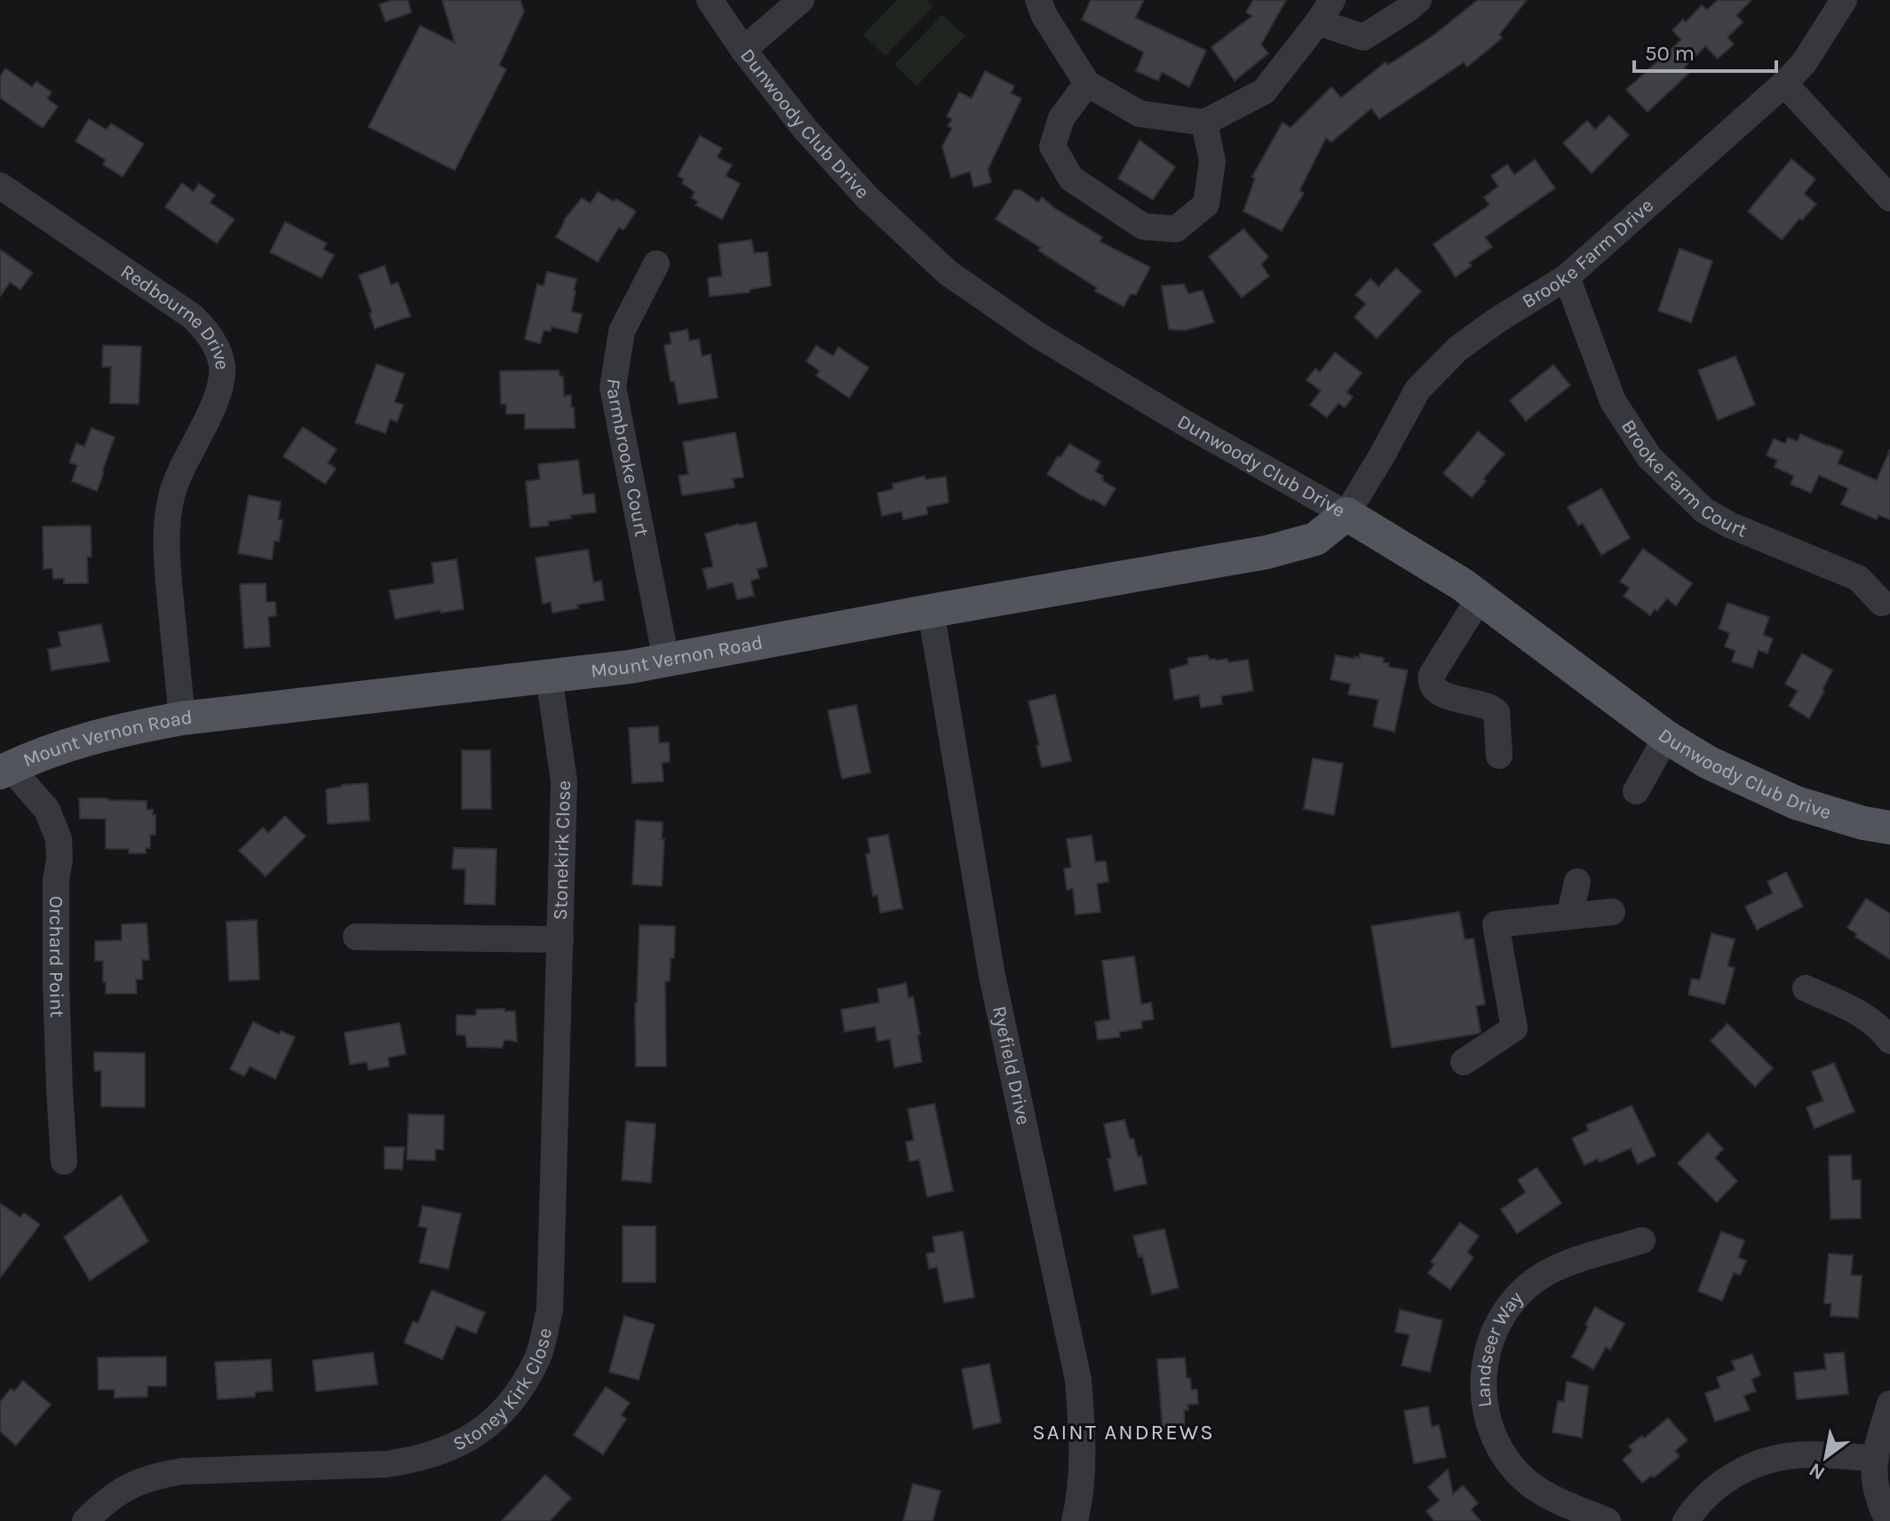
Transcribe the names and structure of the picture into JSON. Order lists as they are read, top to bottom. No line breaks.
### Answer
{"streets":{"main road":["Dunwoody Club Drive","Mount Vernon Road"],"street":["Brooke Farm Drive","Redbourne Drive","Farmbrooke Court","Brooke Farm Court","Stonekirk Close","Orchard Point","Ryefield Drive","Landseer Way","Stoney Kirk Close"]},"crossings":[["Dunwoody Club Drive","Brooke Farm Drive"],["Dunwoody Club Drive","Mount Vernon Road"],["Brooke Farm Drive","Brooke Farm Court"],["Brooke Farm Drive","Mount Vernon Road"],["Redbourne Drive","Mount Vernon Road"],["Farmbrooke Court","Mount Vernon Road"],["Mount Vernon Road","Stonekirk Close"],["Mount Vernon Road","Orchard Point"],["Mount Vernon Road","Ryefield Drive"],["Stonekirk Close","Stoney Kirk Close"]],"districts":["SAINT ANDREWS"],"scale_bar":"50 m","north":"bottom left"}
